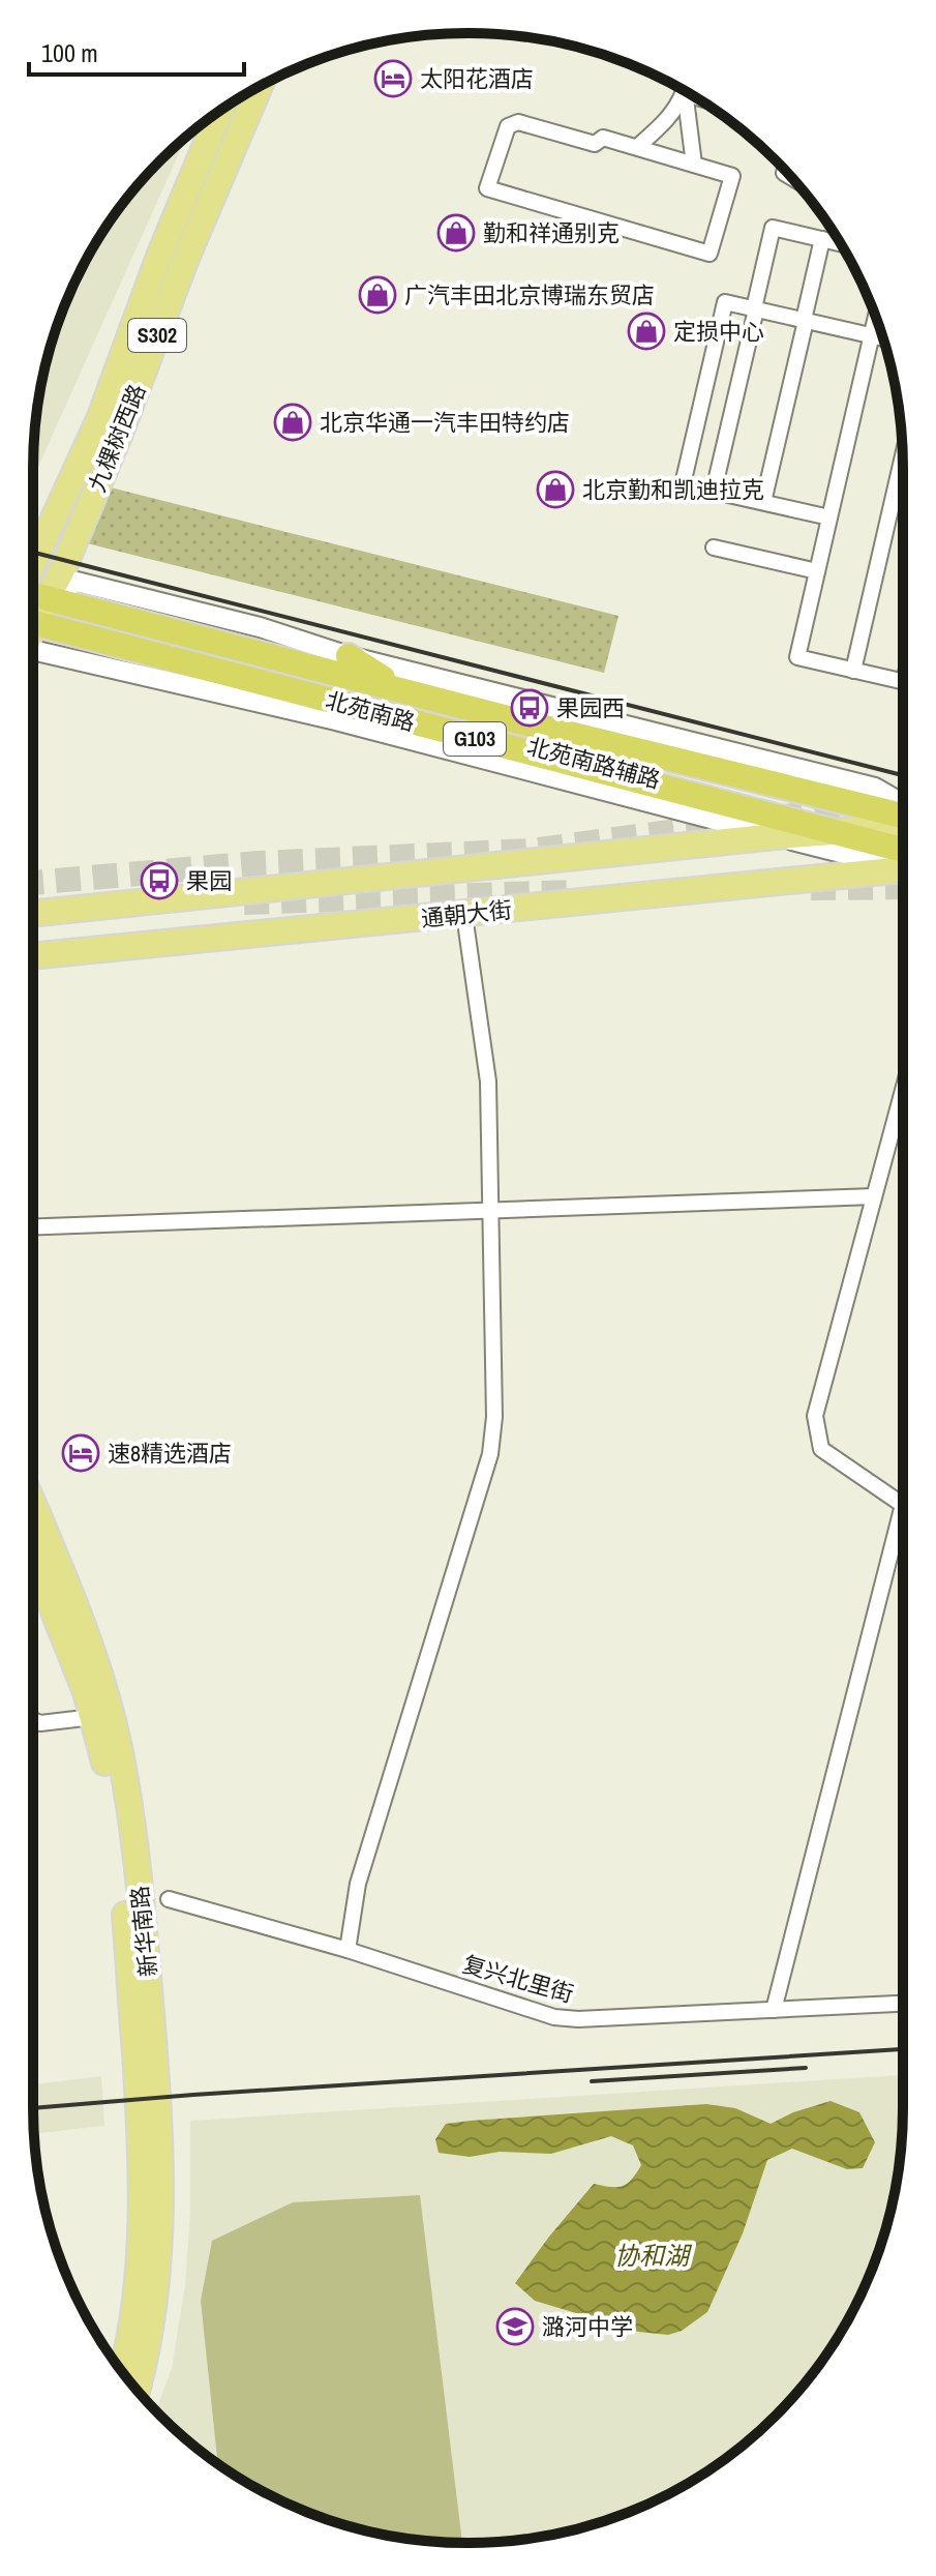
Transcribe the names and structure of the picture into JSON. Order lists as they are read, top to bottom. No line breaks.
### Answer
{"streets":{"highway":["北苑南路","G103"],"main road":["S302","九棵树西路","通朝大街","新华南路"],"street":["北苑南路辅路","复兴北里街"]},"crossings":[["九棵树西路","北苑南路"],["九棵树西路","北苑南路辅路"],["北苑南路","北苑南路辅路"],["北苑南路","通朝大街"],["北苑南路辅路","通朝大街"]],"water":["协和湖"],"places":{"hotel":["太阳花酒店","速8精选酒店"],"shop":["勤和祥通别克","广汽丰田北京博瑞东贸店","定损中心","北京华通一汽丰田特约店","北京勤和凯迪拉克"],"bus stop":["果园西","果园"],"school or university":["潞河中学"]},"scale_bar":"100 m"}
